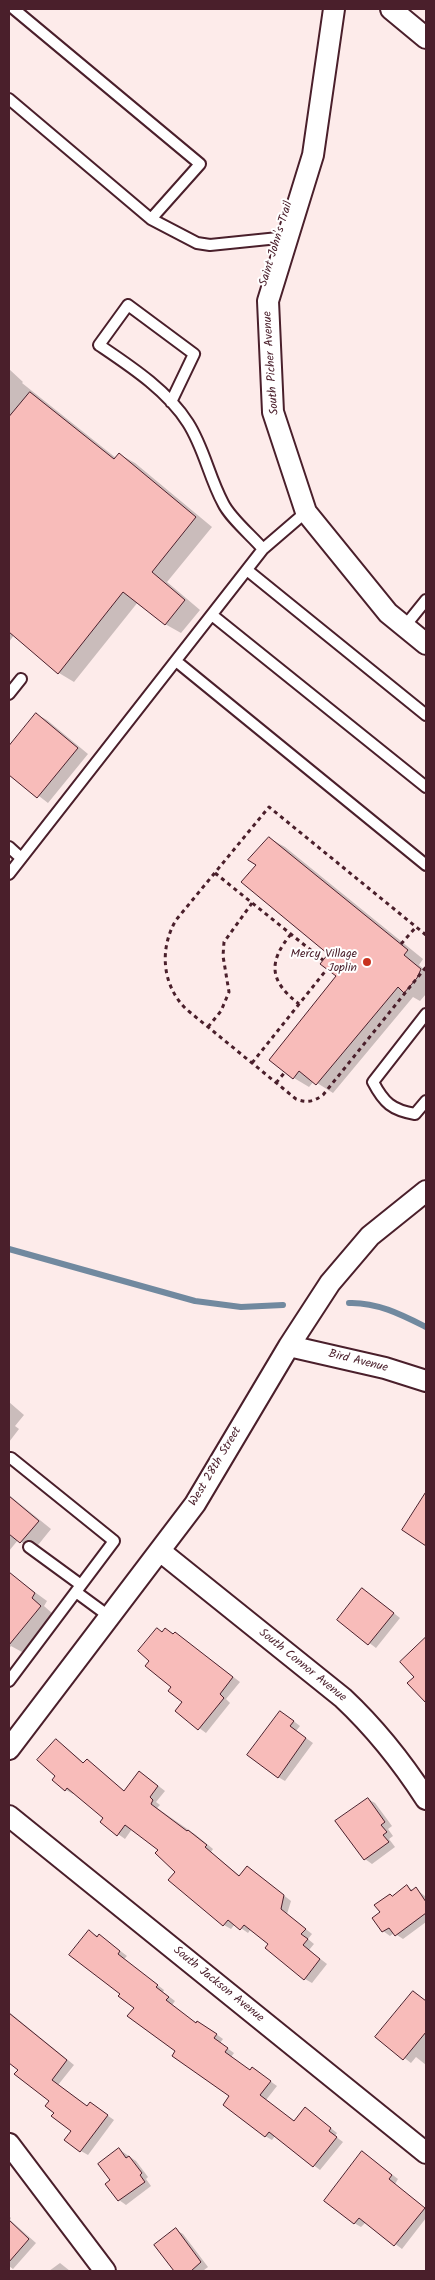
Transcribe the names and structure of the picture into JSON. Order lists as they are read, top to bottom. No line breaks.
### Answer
{"streets":{"street":["South Picher Avenue","Bird Avenue","West 28th Street","South Connor Avenue","South Jackson Avenue"]},"crossings":[["Bird Avenue","West 28th Street"],["West 28th Street","South Connor Avenue"]],"places":["Mercy Village Joplin"]}
